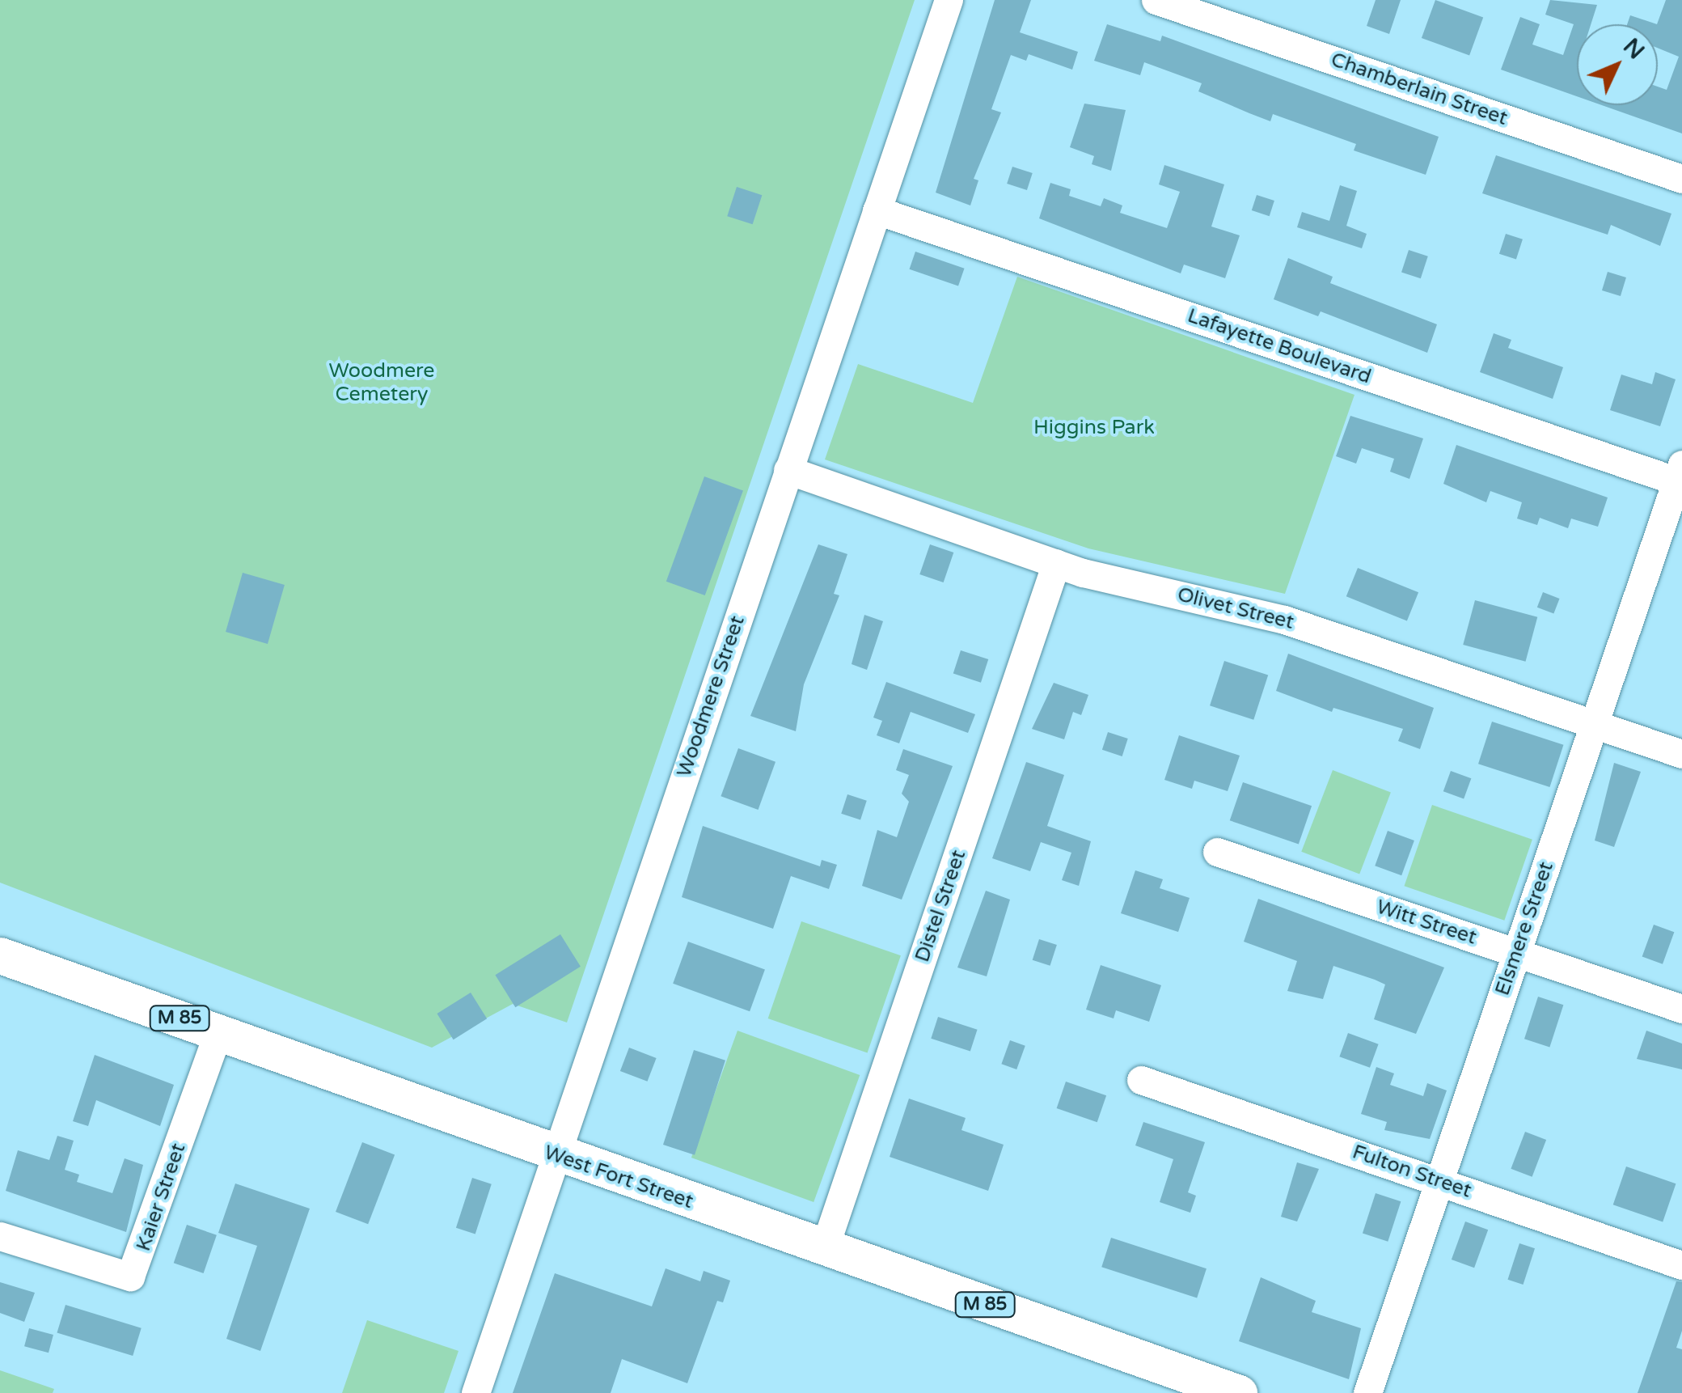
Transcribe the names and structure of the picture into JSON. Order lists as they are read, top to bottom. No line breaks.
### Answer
{"streets":{"main road":["M 85","West Fort Street"],"street":["Chamberlain Street","Lafayette Boulevard","Olivet Street","Woodmere Street","Distel Street","Witt Street","Elsmere Street","Fulton Street","Kaier Street"]},"crossings":[["Lafayette Boulevard","Woodmere Street"],["Lafayette Boulevard","Elsmere Street"],["Olivet Street","Woodmere Street"],["Olivet Street","Distel Street"],["Olivet Street","Elsmere Street"],["Woodmere Street","West Fort Street"],["Distel Street","West Fort Street"],["Witt Street","Elsmere Street"],["Elsmere Street","Fulton Street"],["West Fort Street","Kaier Street"]],"parks":["Woodmere Cemetery","Higgins Park"],"north":"top right"}
